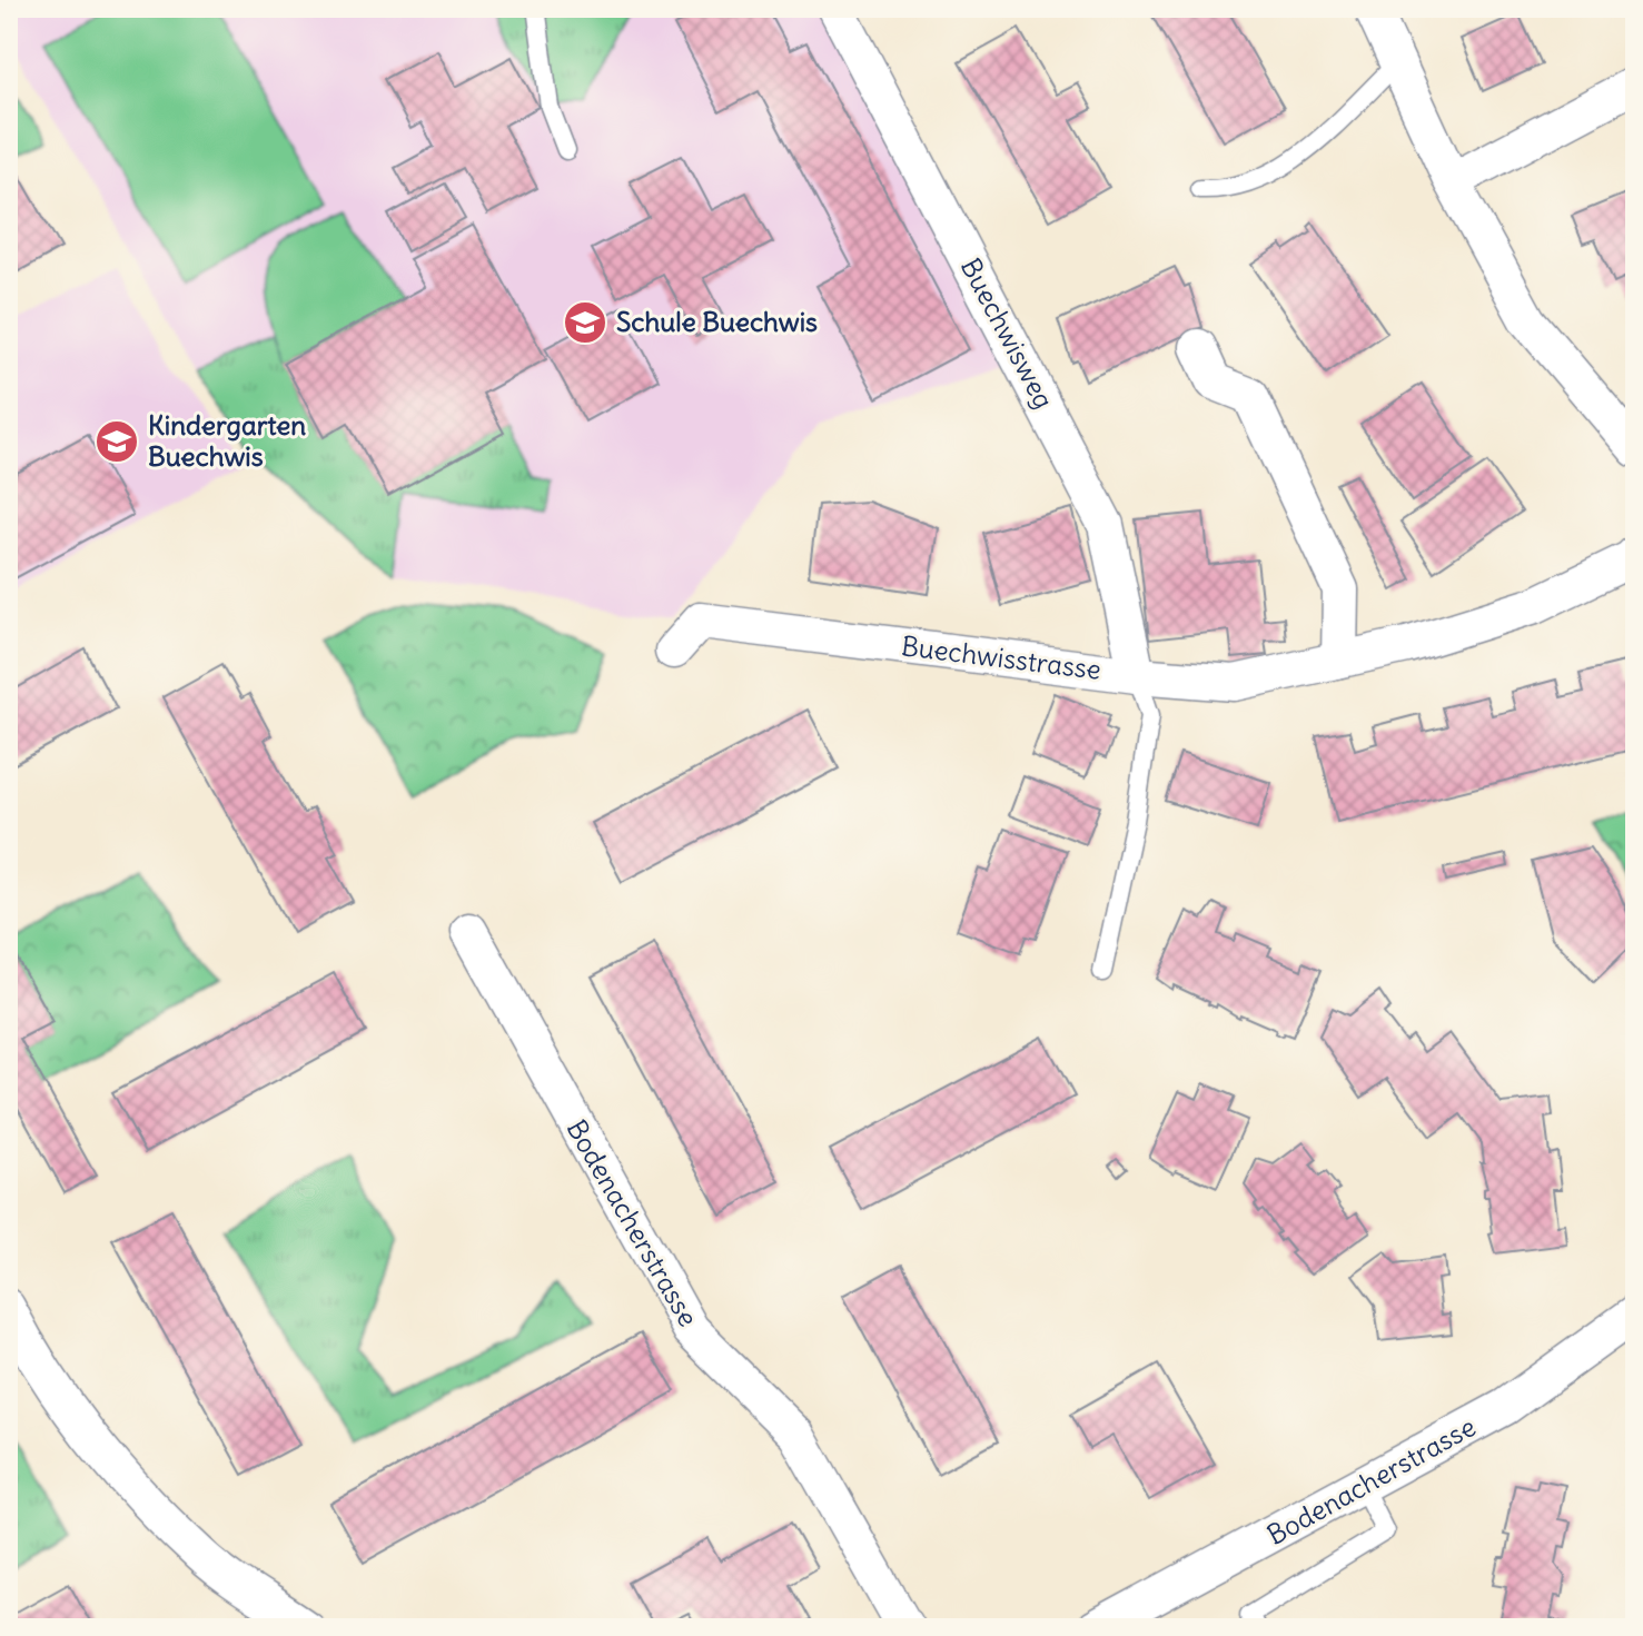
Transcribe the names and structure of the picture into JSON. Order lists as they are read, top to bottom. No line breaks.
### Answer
{"streets":{"street":["Buechwisweg","Buechwisstrasse","Bodenacherstrasse"]},"crossings":[["Buechwisweg","Buechwisstrasse"]],"places":{"school or university":["Schule Buechwis","Kindergarten Buechwis"]}}
